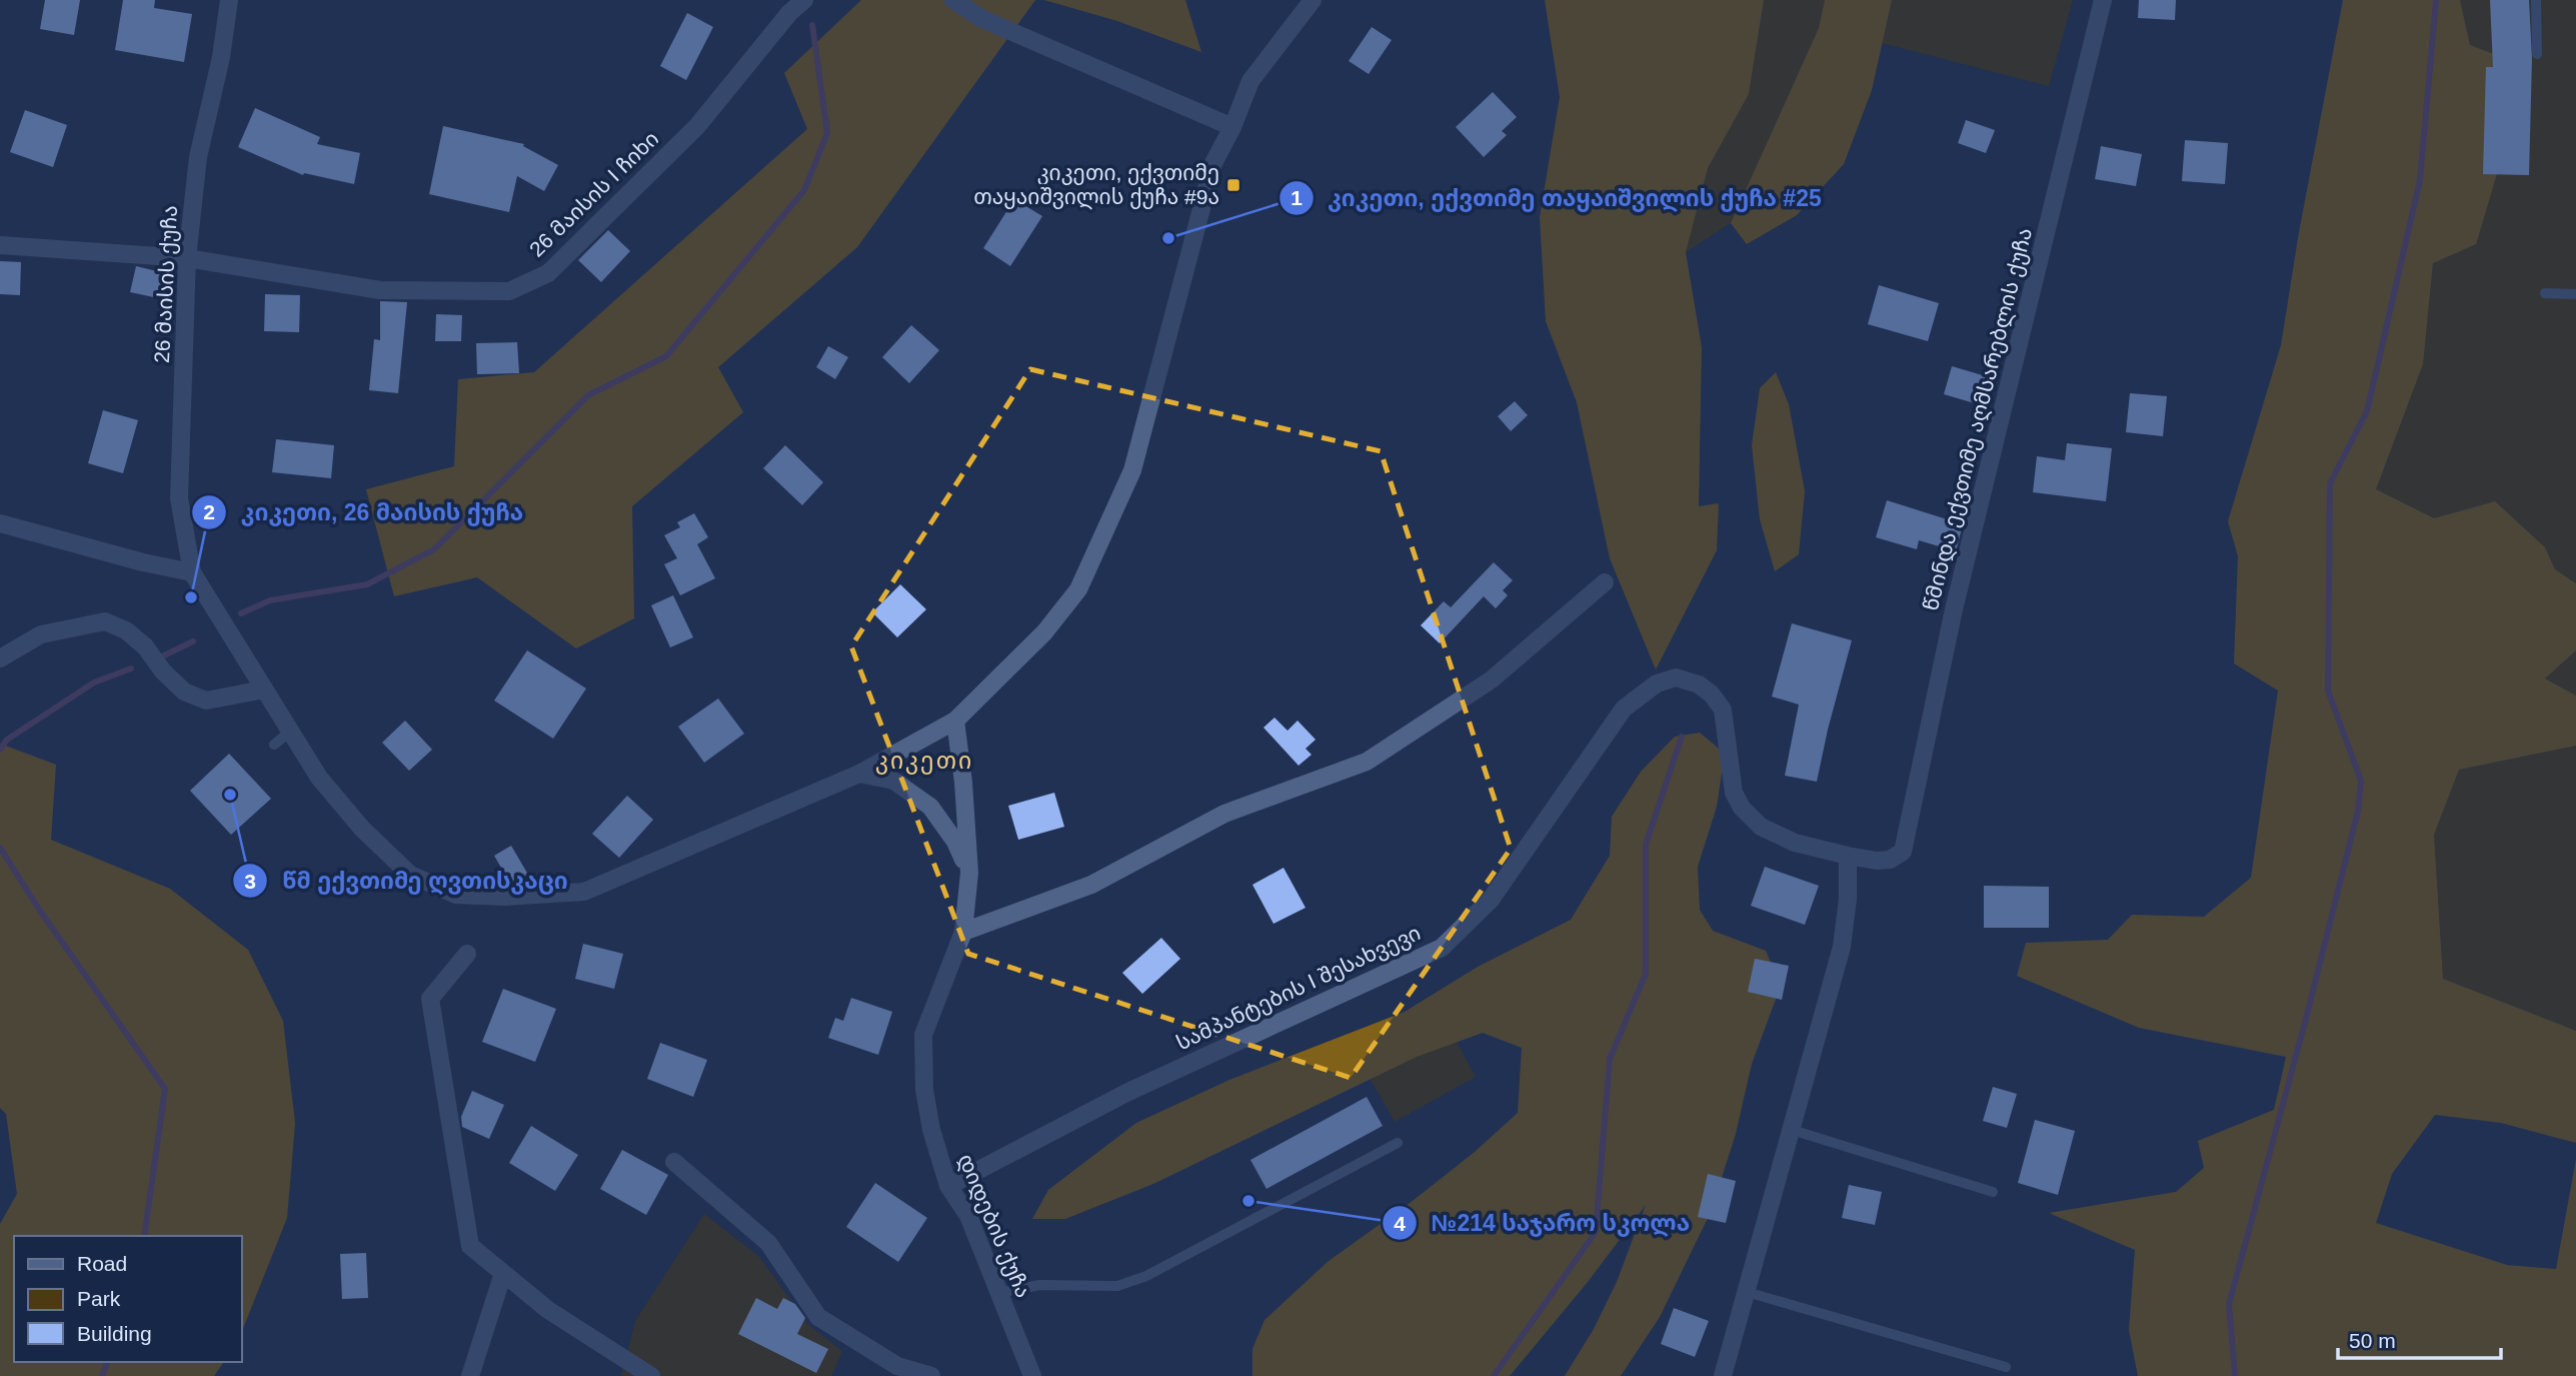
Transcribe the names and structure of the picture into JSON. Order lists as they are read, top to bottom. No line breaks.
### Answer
{"streets":{"street":["26 მაისის I ჩიხი","26 მაისის ქუჩა","წმინდა ექვთიმე აღმსარებლის ქუჩა","სამპანტების I შესახვევი","დიდების ქუჩა"]},"crossings":[["26 მაისის I ჩიხი","26 მაისის ქუჩა"],["წმინდა ექვთიმე აღმსარებლის ქუჩა","სამპანტების I შესახვევი"],["სამპანტების I შესახვევი","დიდების ქუჩა"]],"districts":["კიკეთი"],"places":{"transit":["კიკეთი, ექვთიმე თაყაიშვილის ქუჩა #9ა"],"other":["კიკეთი, ექვთიმე თაყაიშვილის ქუჩა #25","კიკეთი, 26 მაისის ქუჩა","წმ ექვთიმე ღვთისკაცი","№214 საჯარო სკოლა"]},"legend":["Road","Park","Building"],"scale_bar":"50 m"}
